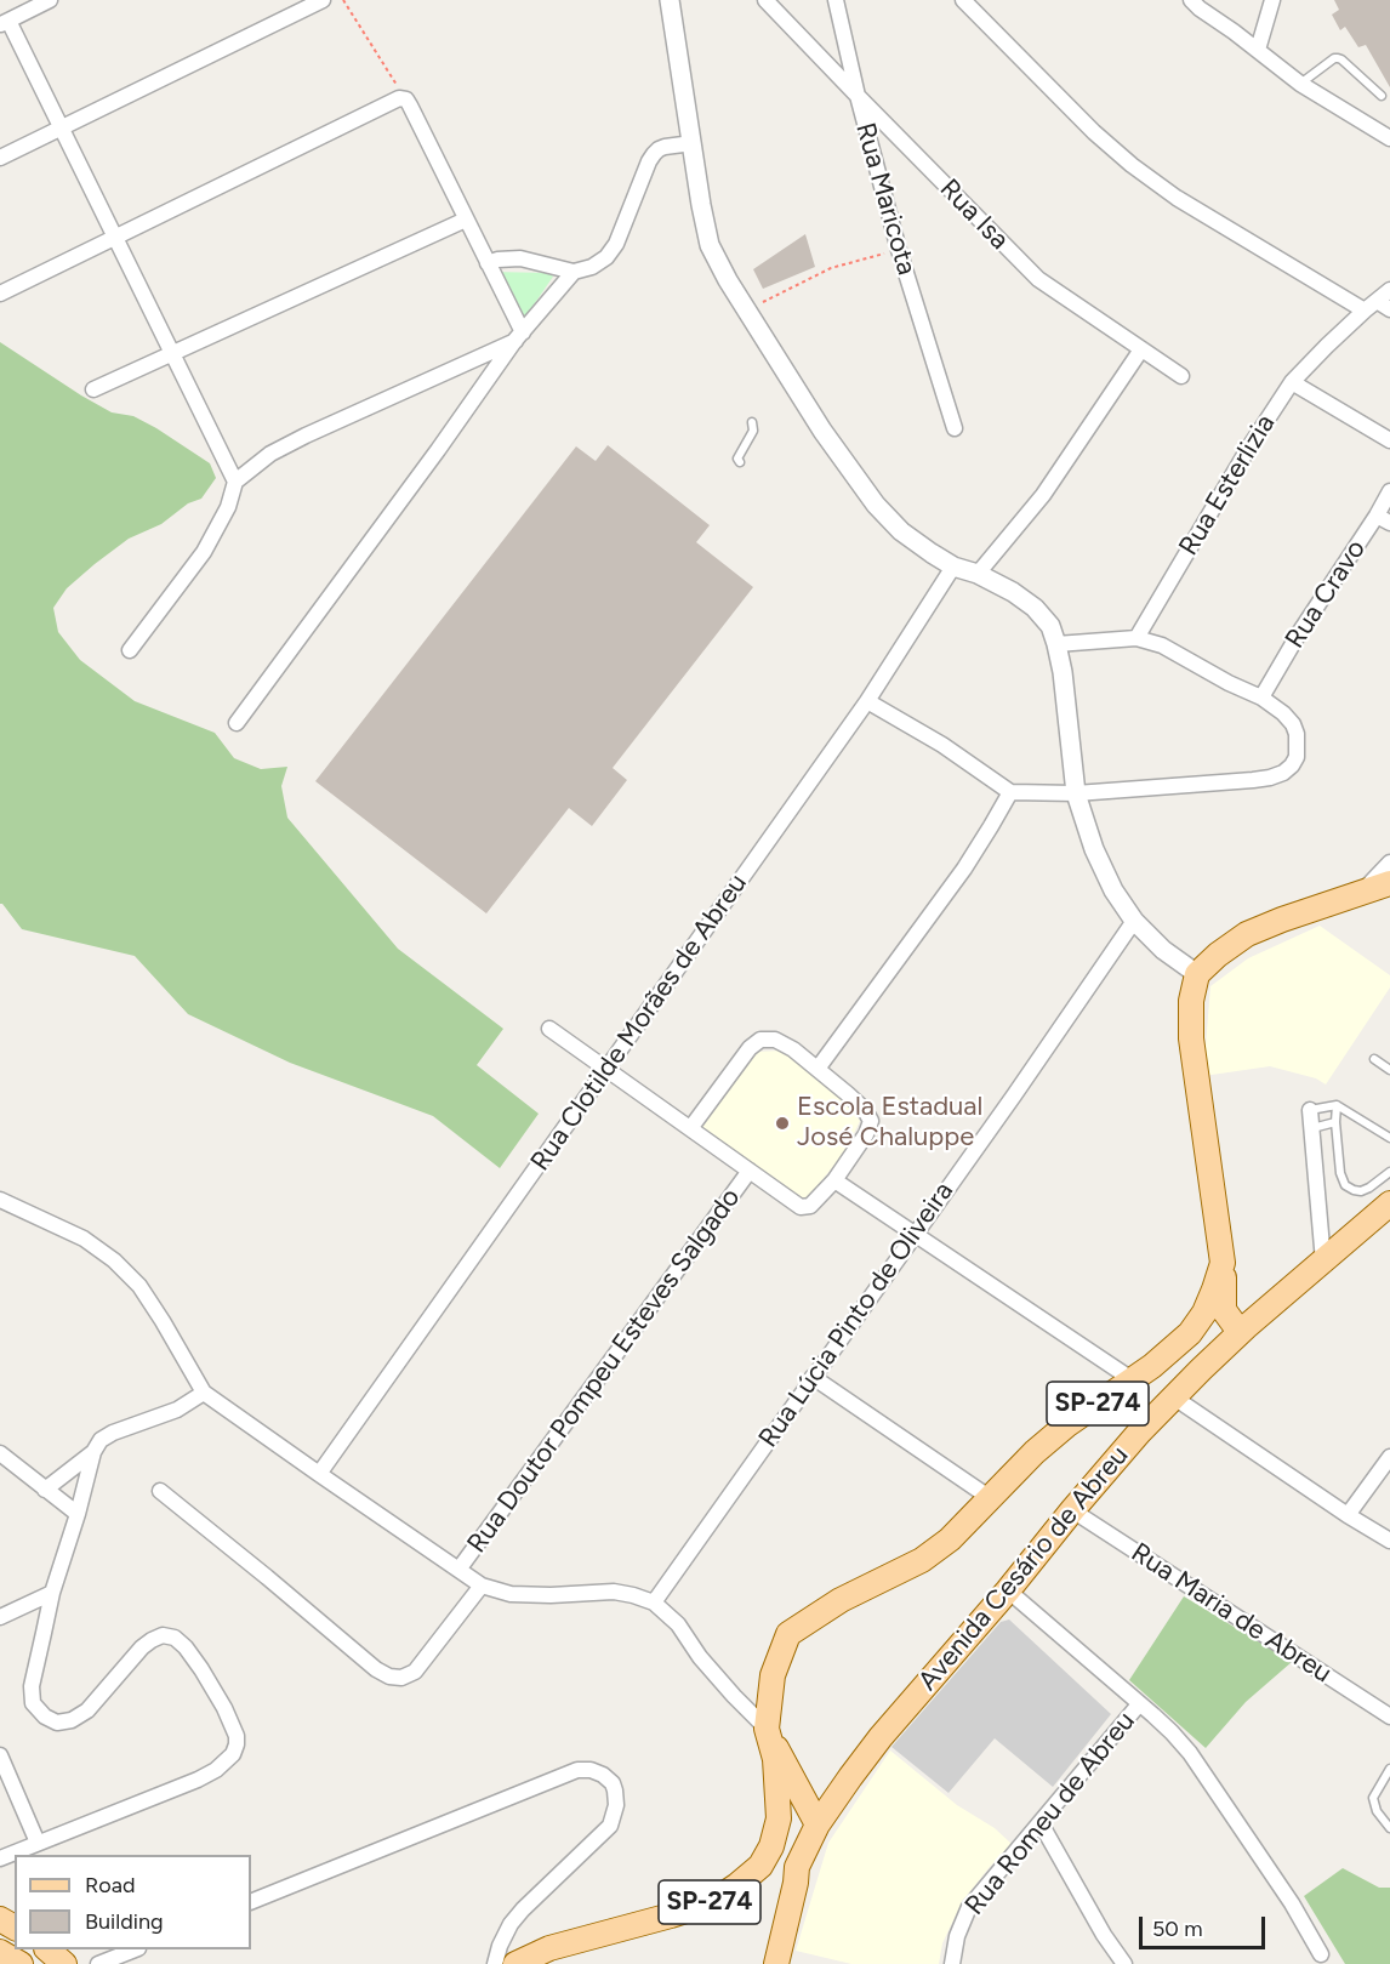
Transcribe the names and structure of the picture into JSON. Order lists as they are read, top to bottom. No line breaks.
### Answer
{"streets":{"main road":["SP-274","Avenida Cesário de Abreu"],"street":["Rua Maricota","Rua Isa","Rua Esterlizia","Rua Cravo","Rua Clotilde Morães de Abreu","Rua Lúcia Pinto de Oliveira","Rua Doutor Pompeu Esteves Salgado","Rua Maria de Abreu","Rua Romeu de Abreu"]},"crossings":[["Rua Maricota","Rua Isa"],["Avenida Cesário de Abreu","Rua Maria de Abreu"]],"places":["Escola Estadual José Chaluppe"],"legend":["Road","Building"],"scale_bar":"50 m"}
